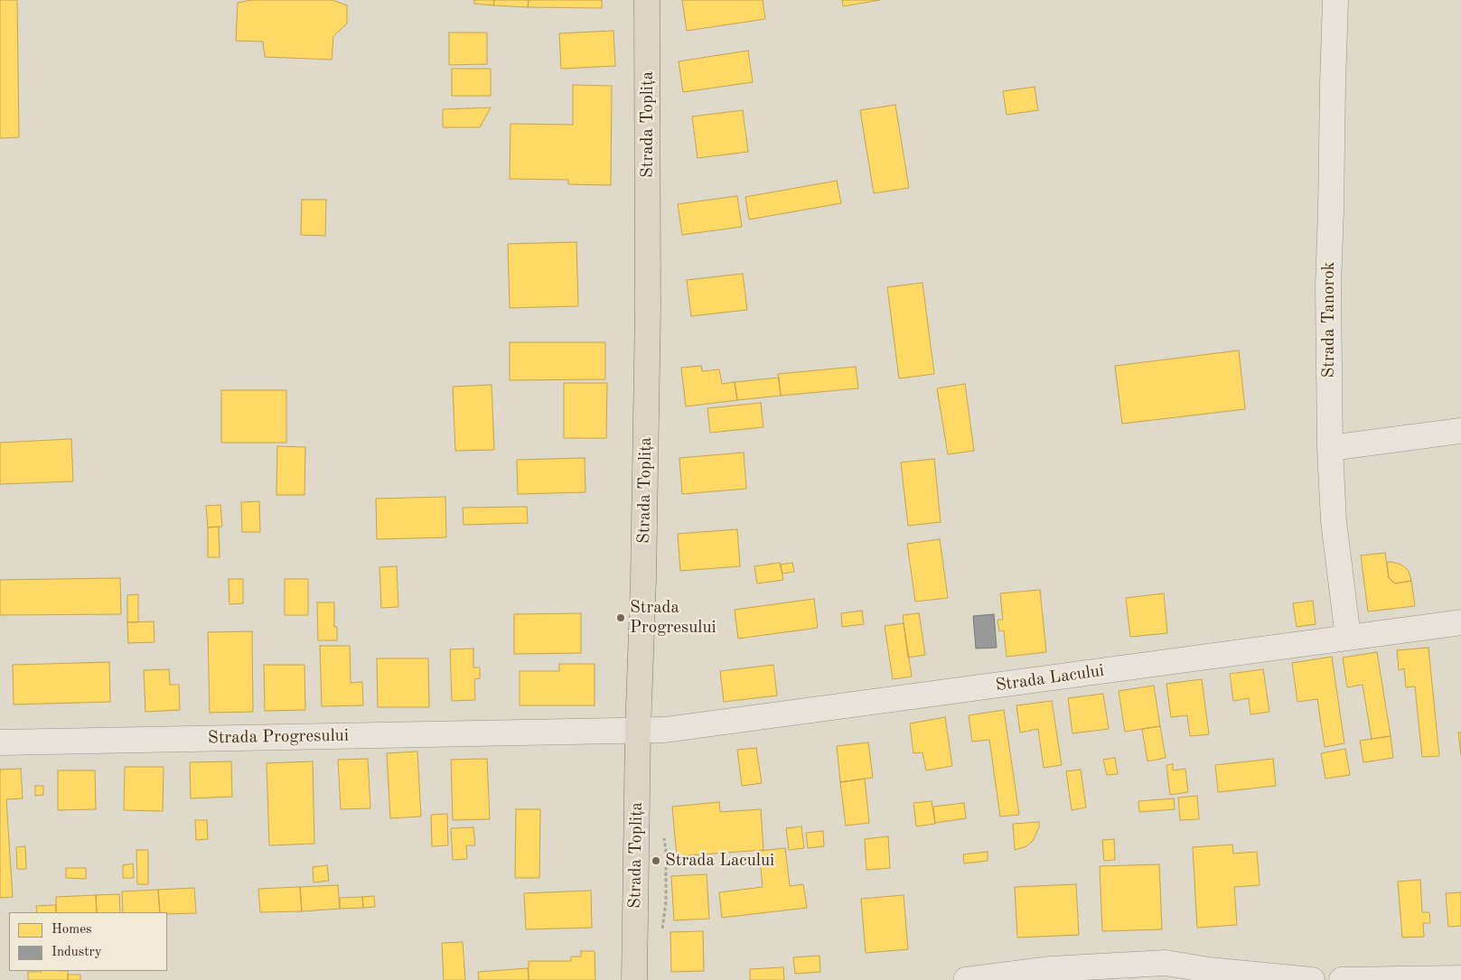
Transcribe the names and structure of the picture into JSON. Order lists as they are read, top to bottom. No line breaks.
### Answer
{"streets":{"main road":["Strada Toplița"],"street":["Strada Tanorok","Strada Lacului","Strada Progresului"]},"crossings":[["Strada Toplița","Strada Lacului"],["Strada Toplița","Strada Progresului"],["Strada Tanorok","Strada Lacului"],["Strada Lacului","Strada Progresului"]],"places":["Strada Progresului","Strada Lacului"],"legend":["Homes","Industry"]}
